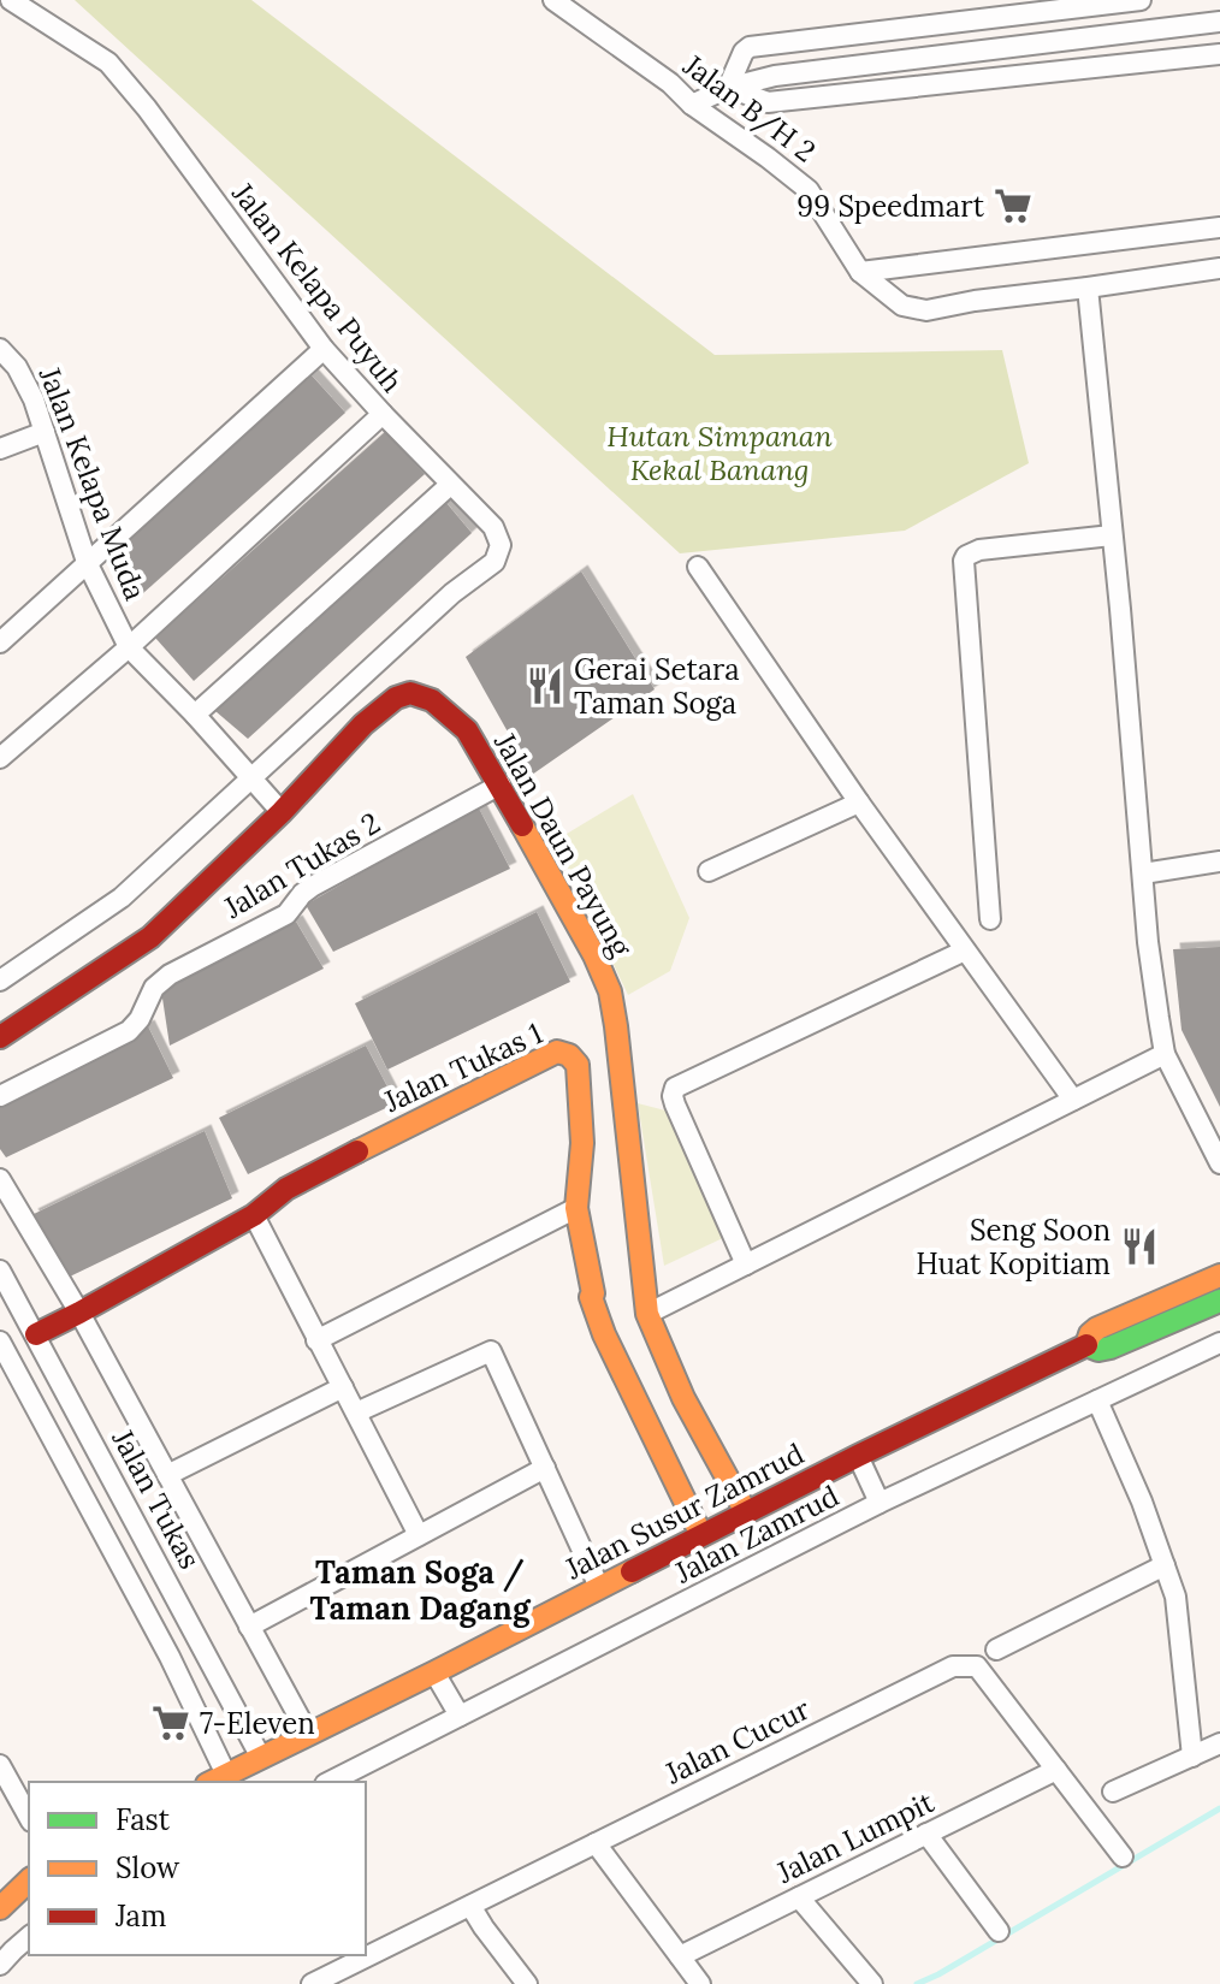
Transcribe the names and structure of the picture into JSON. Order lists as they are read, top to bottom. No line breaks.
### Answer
{"streets":{"street":["Jalan B/H 2","Jalan Kelapa Puyuh","Jalan Kelapa Muda","Jalan Daun Payung","Jalan Tukas 2","Jalan Tukas 1","Jalan Tukas","Jalan Susur Zamrud","Jalan Zamrud","Jalan Cucur","Jalan Lumpit"]},"crossings":[["Jalan Kelapa Puyuh","Jalan Kelapa Muda"],["Jalan Kelapa Muda","Jalan Daun Payung"],["Jalan Daun Payung","Jalan Tukas 2"],["Jalan Daun Payung","Jalan Susur Zamrud"],["Jalan Tukas 1","Jalan Tukas"],["Jalan Tukas 1","Jalan Susur Zamrud"],["Jalan Tukas","Jalan Susur Zamrud"],["Jalan Cucur","Jalan Lumpit"]],"districts":["Taman Soga / Taman Dagang"],"parks":["Hutan Simpanan Kekal Banang"],"places":{"supermarket":["99 Speedmart","7-Eleven"],"restaurant":["Gerai Setara Taman Soga","Seng Soon Huat Kopitiam"]},"legend":["Fast","Slow","Jam"]}
